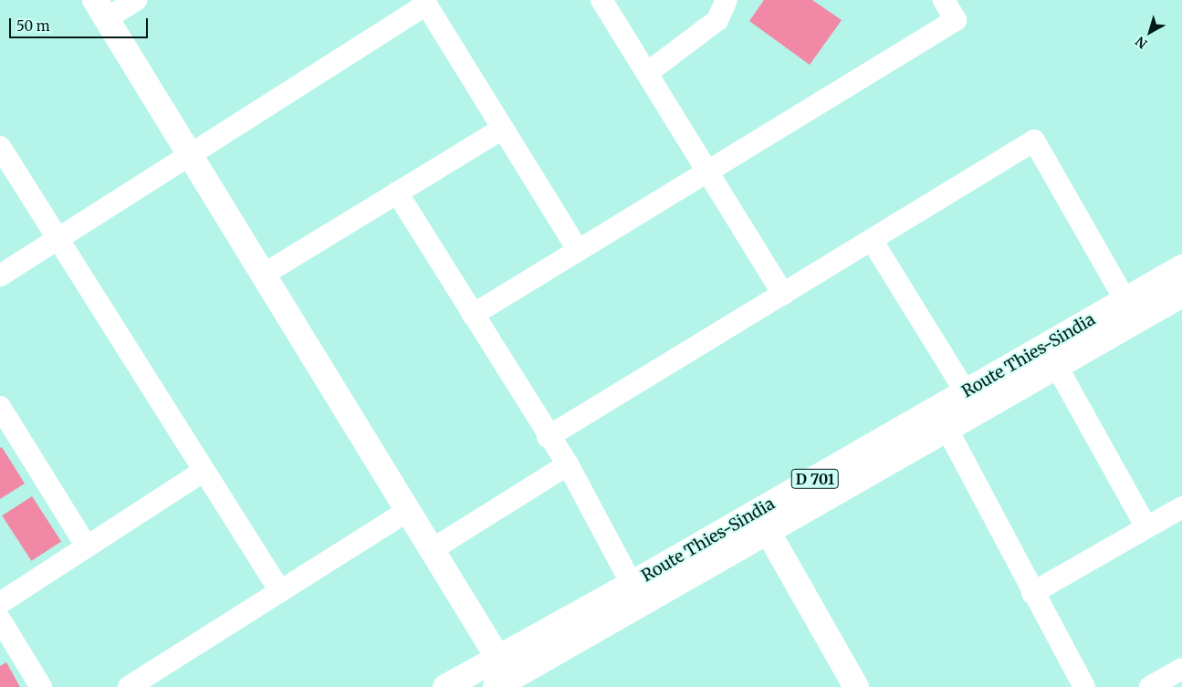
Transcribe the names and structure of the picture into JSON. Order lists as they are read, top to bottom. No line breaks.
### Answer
{"streets":{"main road":["Route Thies-Sindia","D 701"]},"scale_bar":"50 m","north":"bottom left"}
